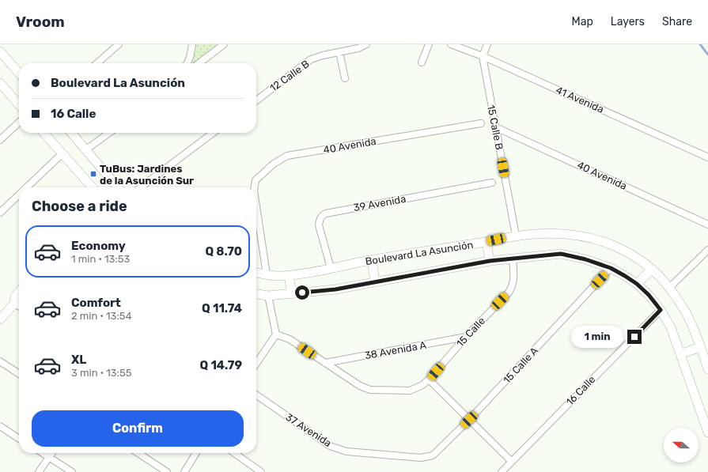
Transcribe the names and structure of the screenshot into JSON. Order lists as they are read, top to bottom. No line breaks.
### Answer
{"streets":{"main road":["Boulevard La Asunción"],"street":["12 Calle B","41 Avenida","15 Calle B","40 Avenida","39 Avenida","15 Calle","38 Avenida A","15 Calle A","16 Calle","37 Avenida"]},"crossings":[["41 Avenida","15 Calle B"],["15 Calle B","40 Avenida"],["15 Calle B","Boulevard La Asunción"],["40 Avenida","Boulevard La Asunción"],["39 Avenida","Boulevard La Asunción"],["Boulevard La Asunción","15 Calle"],["Boulevard La Asunción","15 Calle A"],["Boulevard La Asunción","16 Calle"],["15 Calle","38 Avenida A"],["15 Calle A","37 Avenida"]],"places":{"transit":["TuBus: Jardines de la Asunción Sur"]},"north":"left","page":{"header":"Vroom","nav":["Map","Layers","Share"],"banner":["Boulevard La Asunción","16 Calle"],"heading":"Choose a ride","list":[{"name":"Economy","note":"1 min · 13:53","value":"Q 8.70"},{"name":"Comfort","note":"2 min · 13:54","value":"Q 11.74"},{"name":"XL","note":"3 min · 13:55","value":"Q 14.79"}],"bubble":"1 min","buttons":"Confirm"}}
